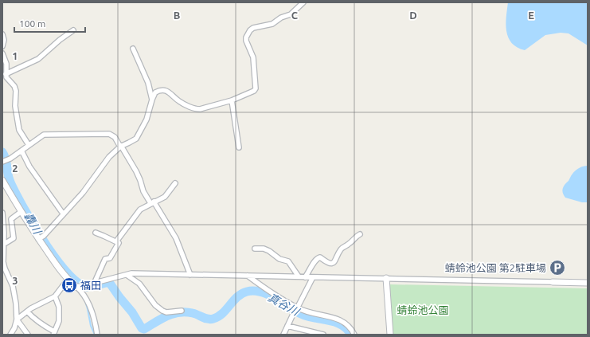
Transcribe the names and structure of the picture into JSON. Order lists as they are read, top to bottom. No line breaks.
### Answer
{"water":["轟川","真谷川"],"parks":["蜻蛉池公園"],"places":{"parking":["蜻蛉池公園 第2駐車場"],"bus stop":["福田"]},"scale_bar":"100 m","grid":{"columns":["B","C","D","E"],"rows":["1","2","3"]}}
